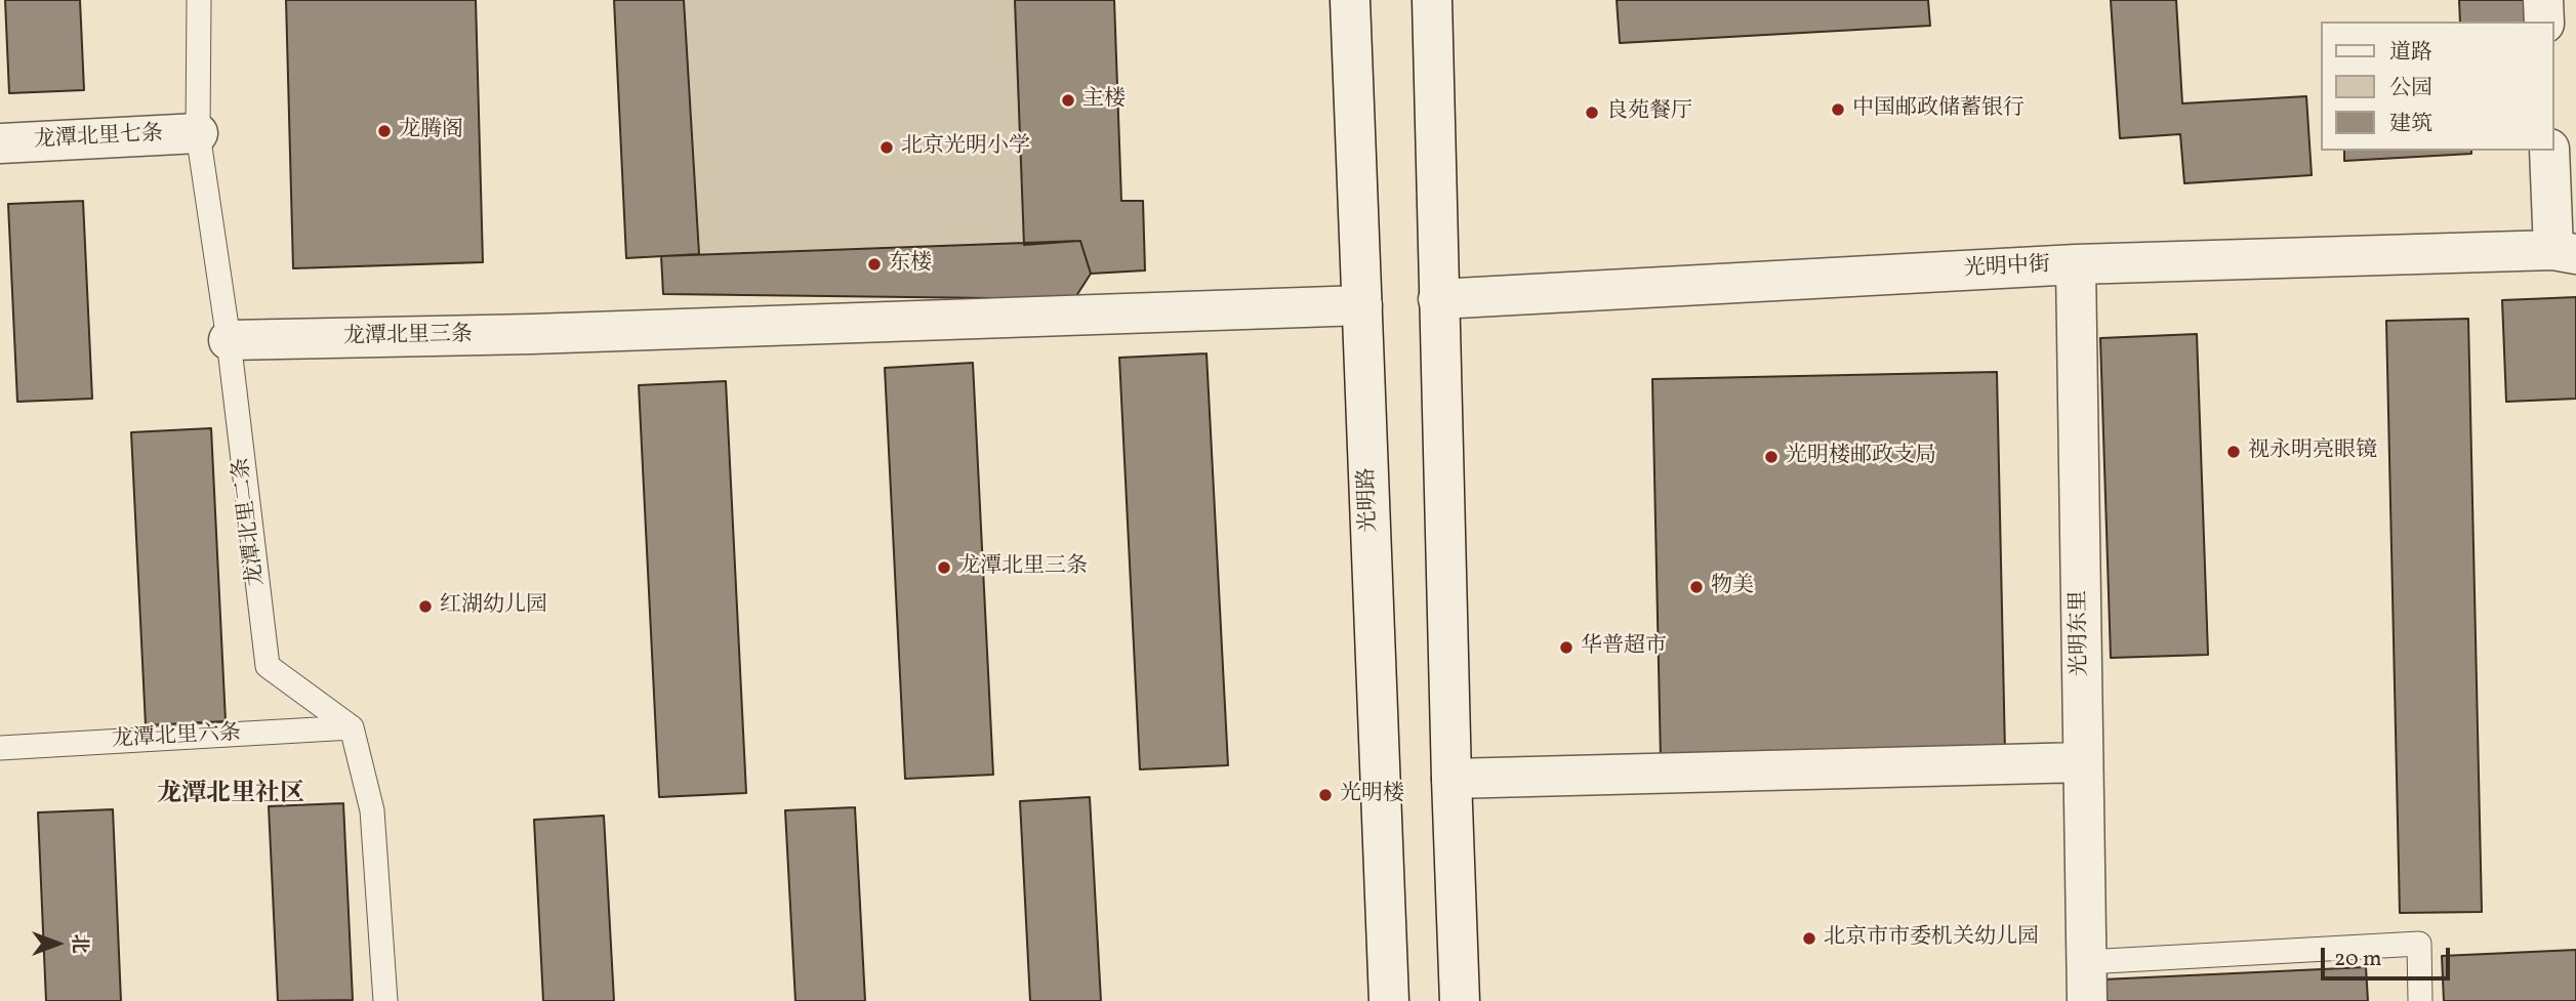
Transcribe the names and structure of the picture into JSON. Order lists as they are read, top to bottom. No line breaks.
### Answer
{"streets":{"street":["龙潭北里七条","光明中街","龙潭北里三条","光明路","光明东里"],"lane":["龙潭北里二条","龙潭北里六条"]},"crossings":[["龙潭北里七条","龙潭北里二条"],["光明中街","光明东里"],["龙潭北里三条","光明路"],["龙潭北里三条","龙潭北里二条"],["龙潭北里二条","龙潭北里六条"]],"districts":["龙潭北里社区"],"places":["主楼","中国邮政储蓄银行","良苑餐厅","龙腾阁","北京光明小学","东楼","视永明亮眼镜","光明楼邮政支局","龙潭北里三条","物美","红湖幼儿园","华普超市","光明楼","北京市市委机关幼儿园"],"legend":["道路","公园","建筑"],"scale_bar":"20 m","north":"right"}
